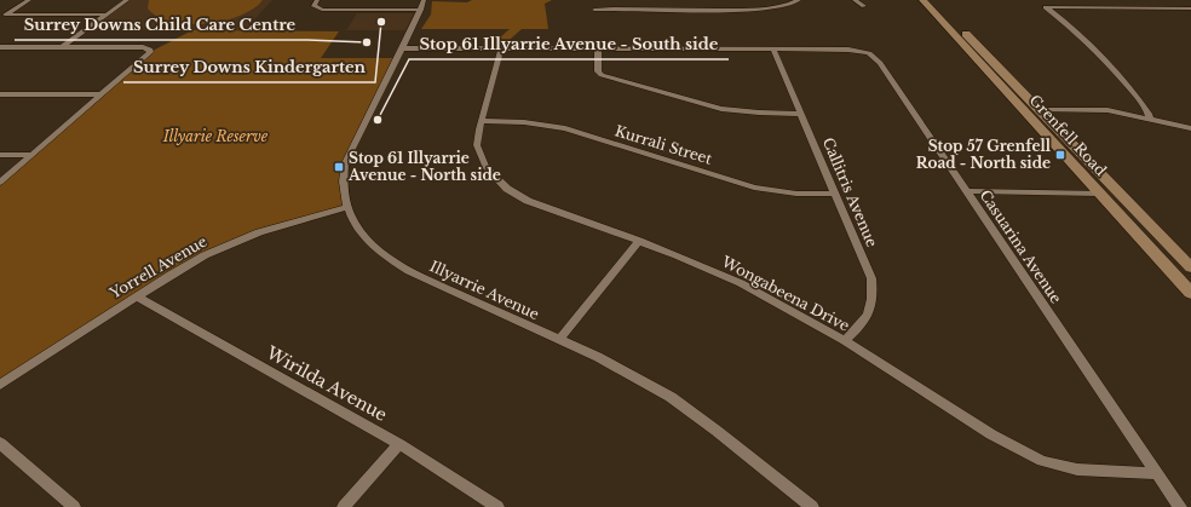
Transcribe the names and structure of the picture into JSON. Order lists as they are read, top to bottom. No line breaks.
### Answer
{"streets":{"main road":["Grenfell Road"],"street":["Kurrali Street","Callitris Avenue","Casuarina Avenue","Yorrell Avenue","Illyarrie Avenue","Wongabeena Drive","Wirilda Avenue"]},"crossings":[["Kurrali Street","Callitris Avenue"],["Kurrali Street","Wongabeena Drive"],["Callitris Avenue","Casuarina Avenue"],["Callitris Avenue","Wongabeena Drive"],["Casuarina Avenue","Illyarrie Avenue"],["Casuarina Avenue","Wongabeena Drive"],["Yorrell Avenue","Illyarrie Avenue"],["Yorrell Avenue","Wirilda Avenue"]],"parks":["Illyarie Reserve"],"places":{"other":["Surrey Downs Kindergarten","Surrey Downs Child Care Centre","Stop 61 Illyarrie Avenue - South side"],"transit":["Stop 57 Grenfell Road - North side","Stop 61 Illyarrie Avenue - North side"]}}
